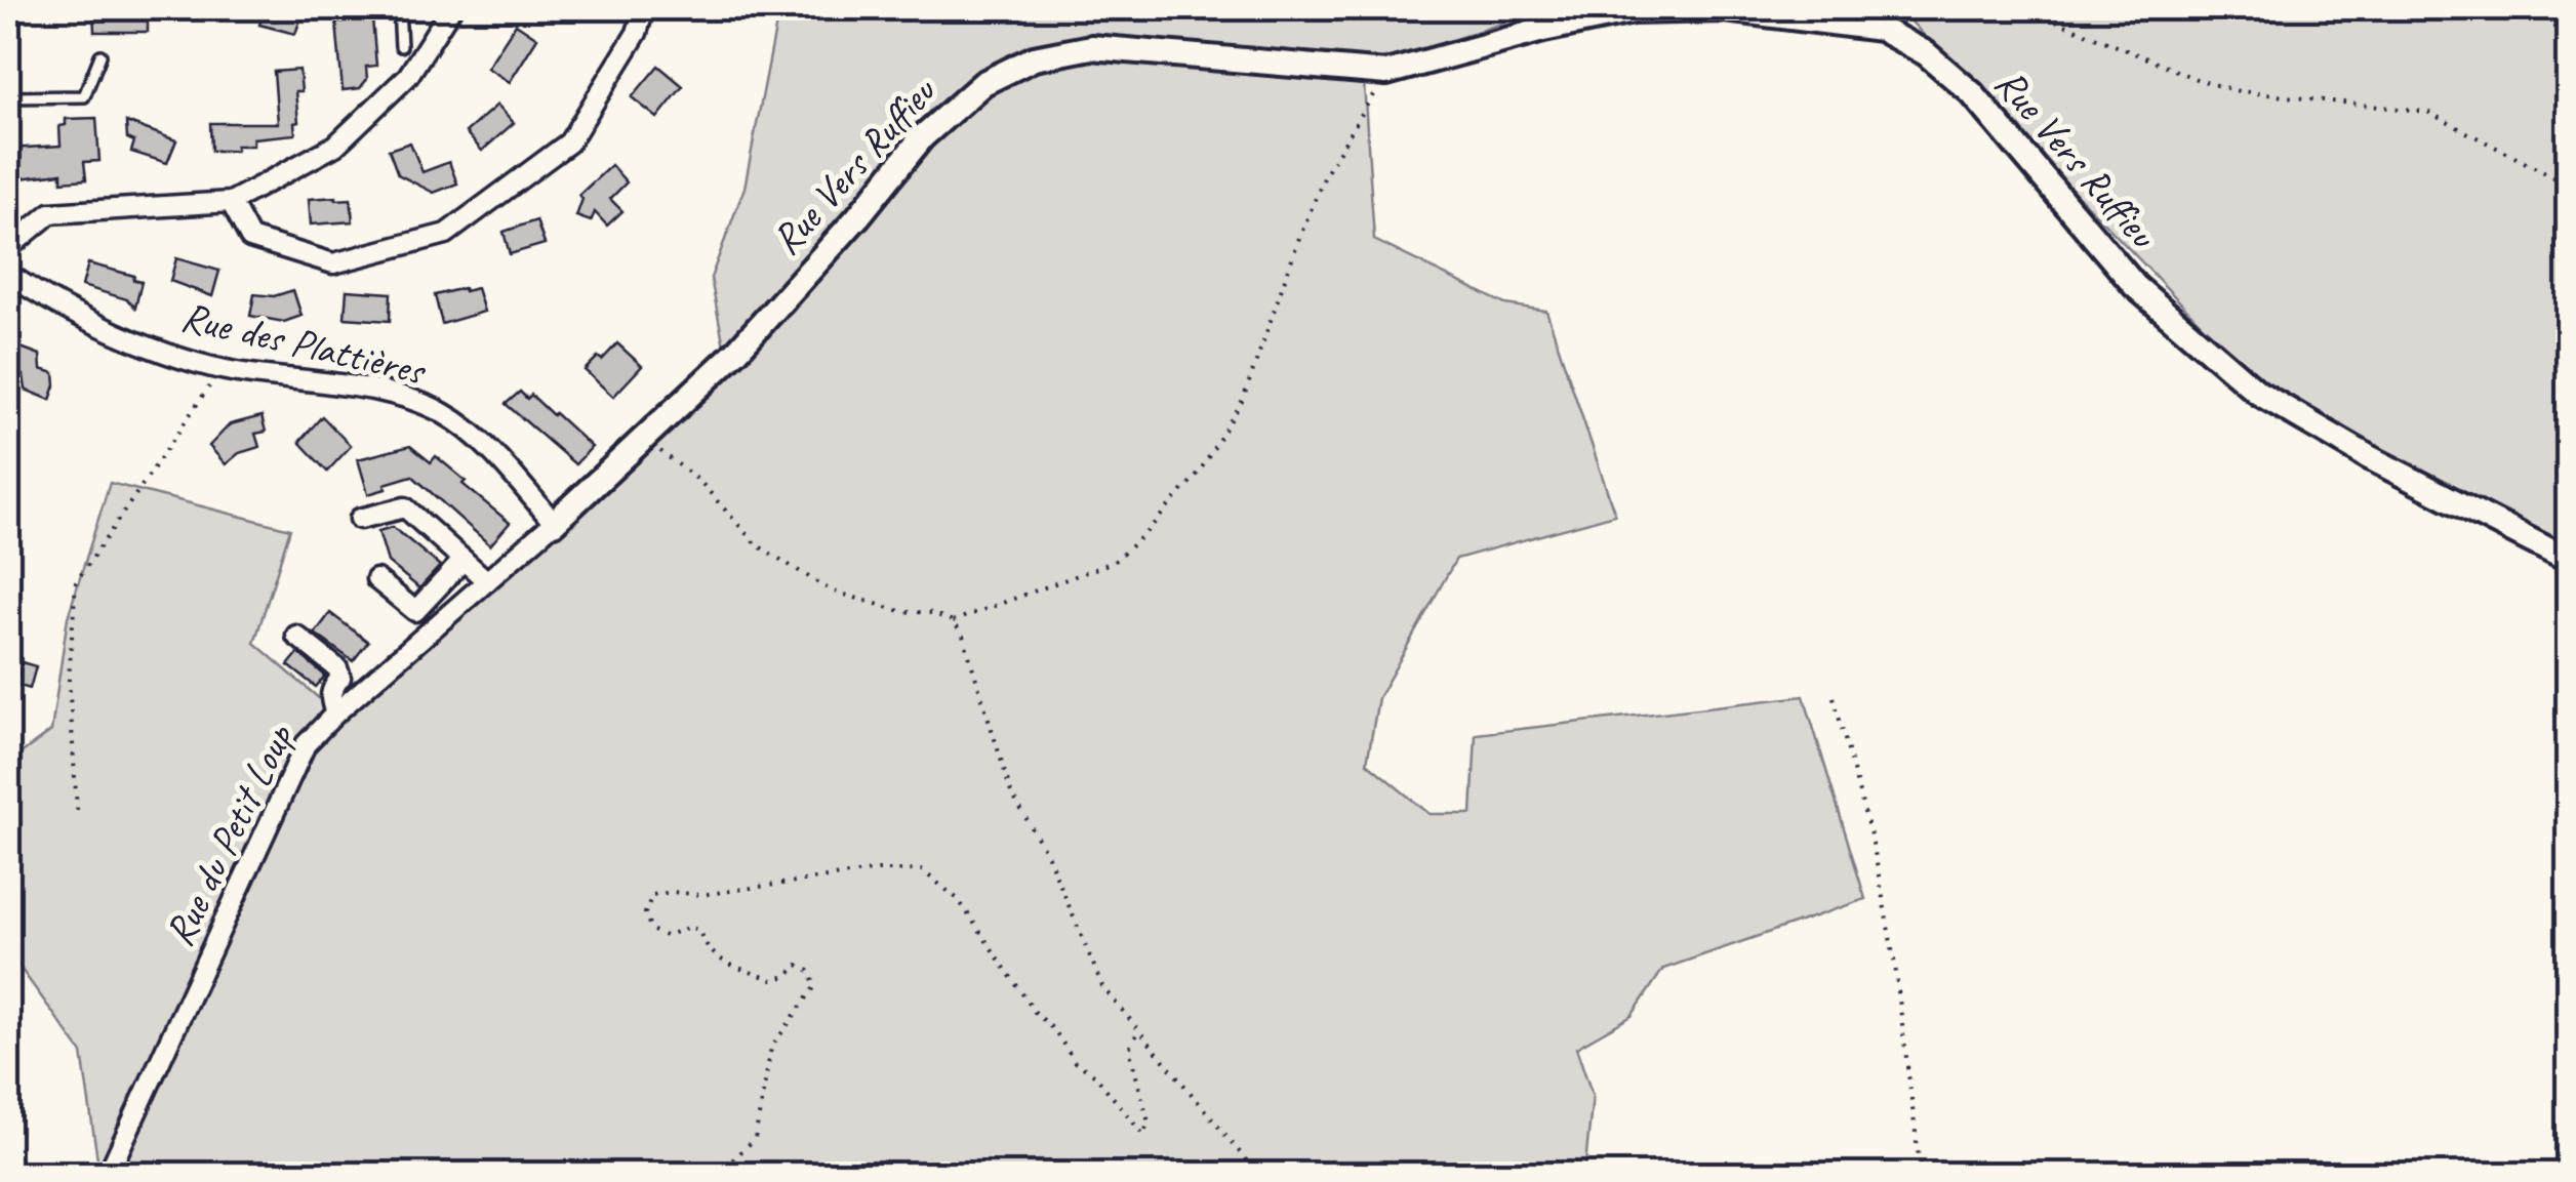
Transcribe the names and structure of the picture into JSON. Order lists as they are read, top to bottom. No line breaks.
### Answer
{"streets":{"street":["Rue Vers Ruffieu","Rue des Plattières","Rue du Petit Loup"]},"crossings":[["Rue Vers Ruffieu","Rue des Plattières"],["Rue Vers Ruffieu","Rue du Petit Loup"],["Rue des Plattières","Rue du Petit Loup"]]}
